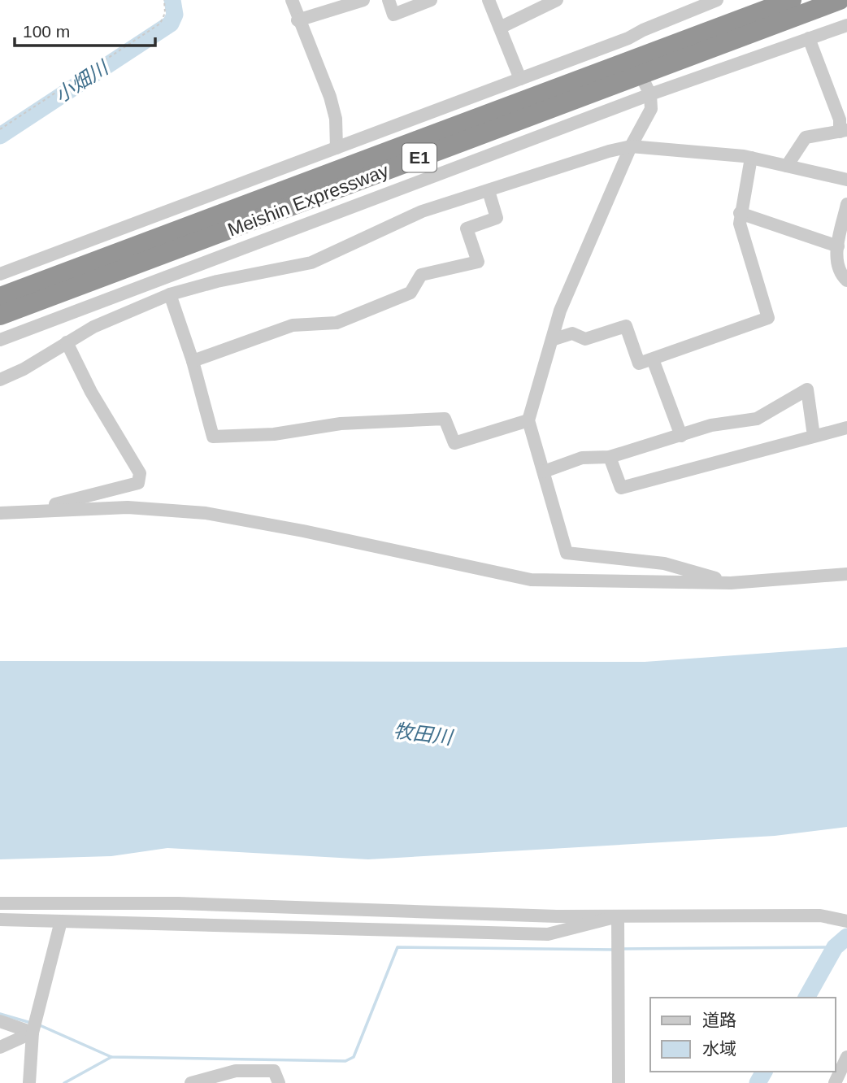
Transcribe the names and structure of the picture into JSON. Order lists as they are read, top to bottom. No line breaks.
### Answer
{"streets":{"highway":["E1","Meishin Expressway"]},"water":["小畑川","牧田川"],"legend":["道路","水域"],"scale_bar":"100 m"}
